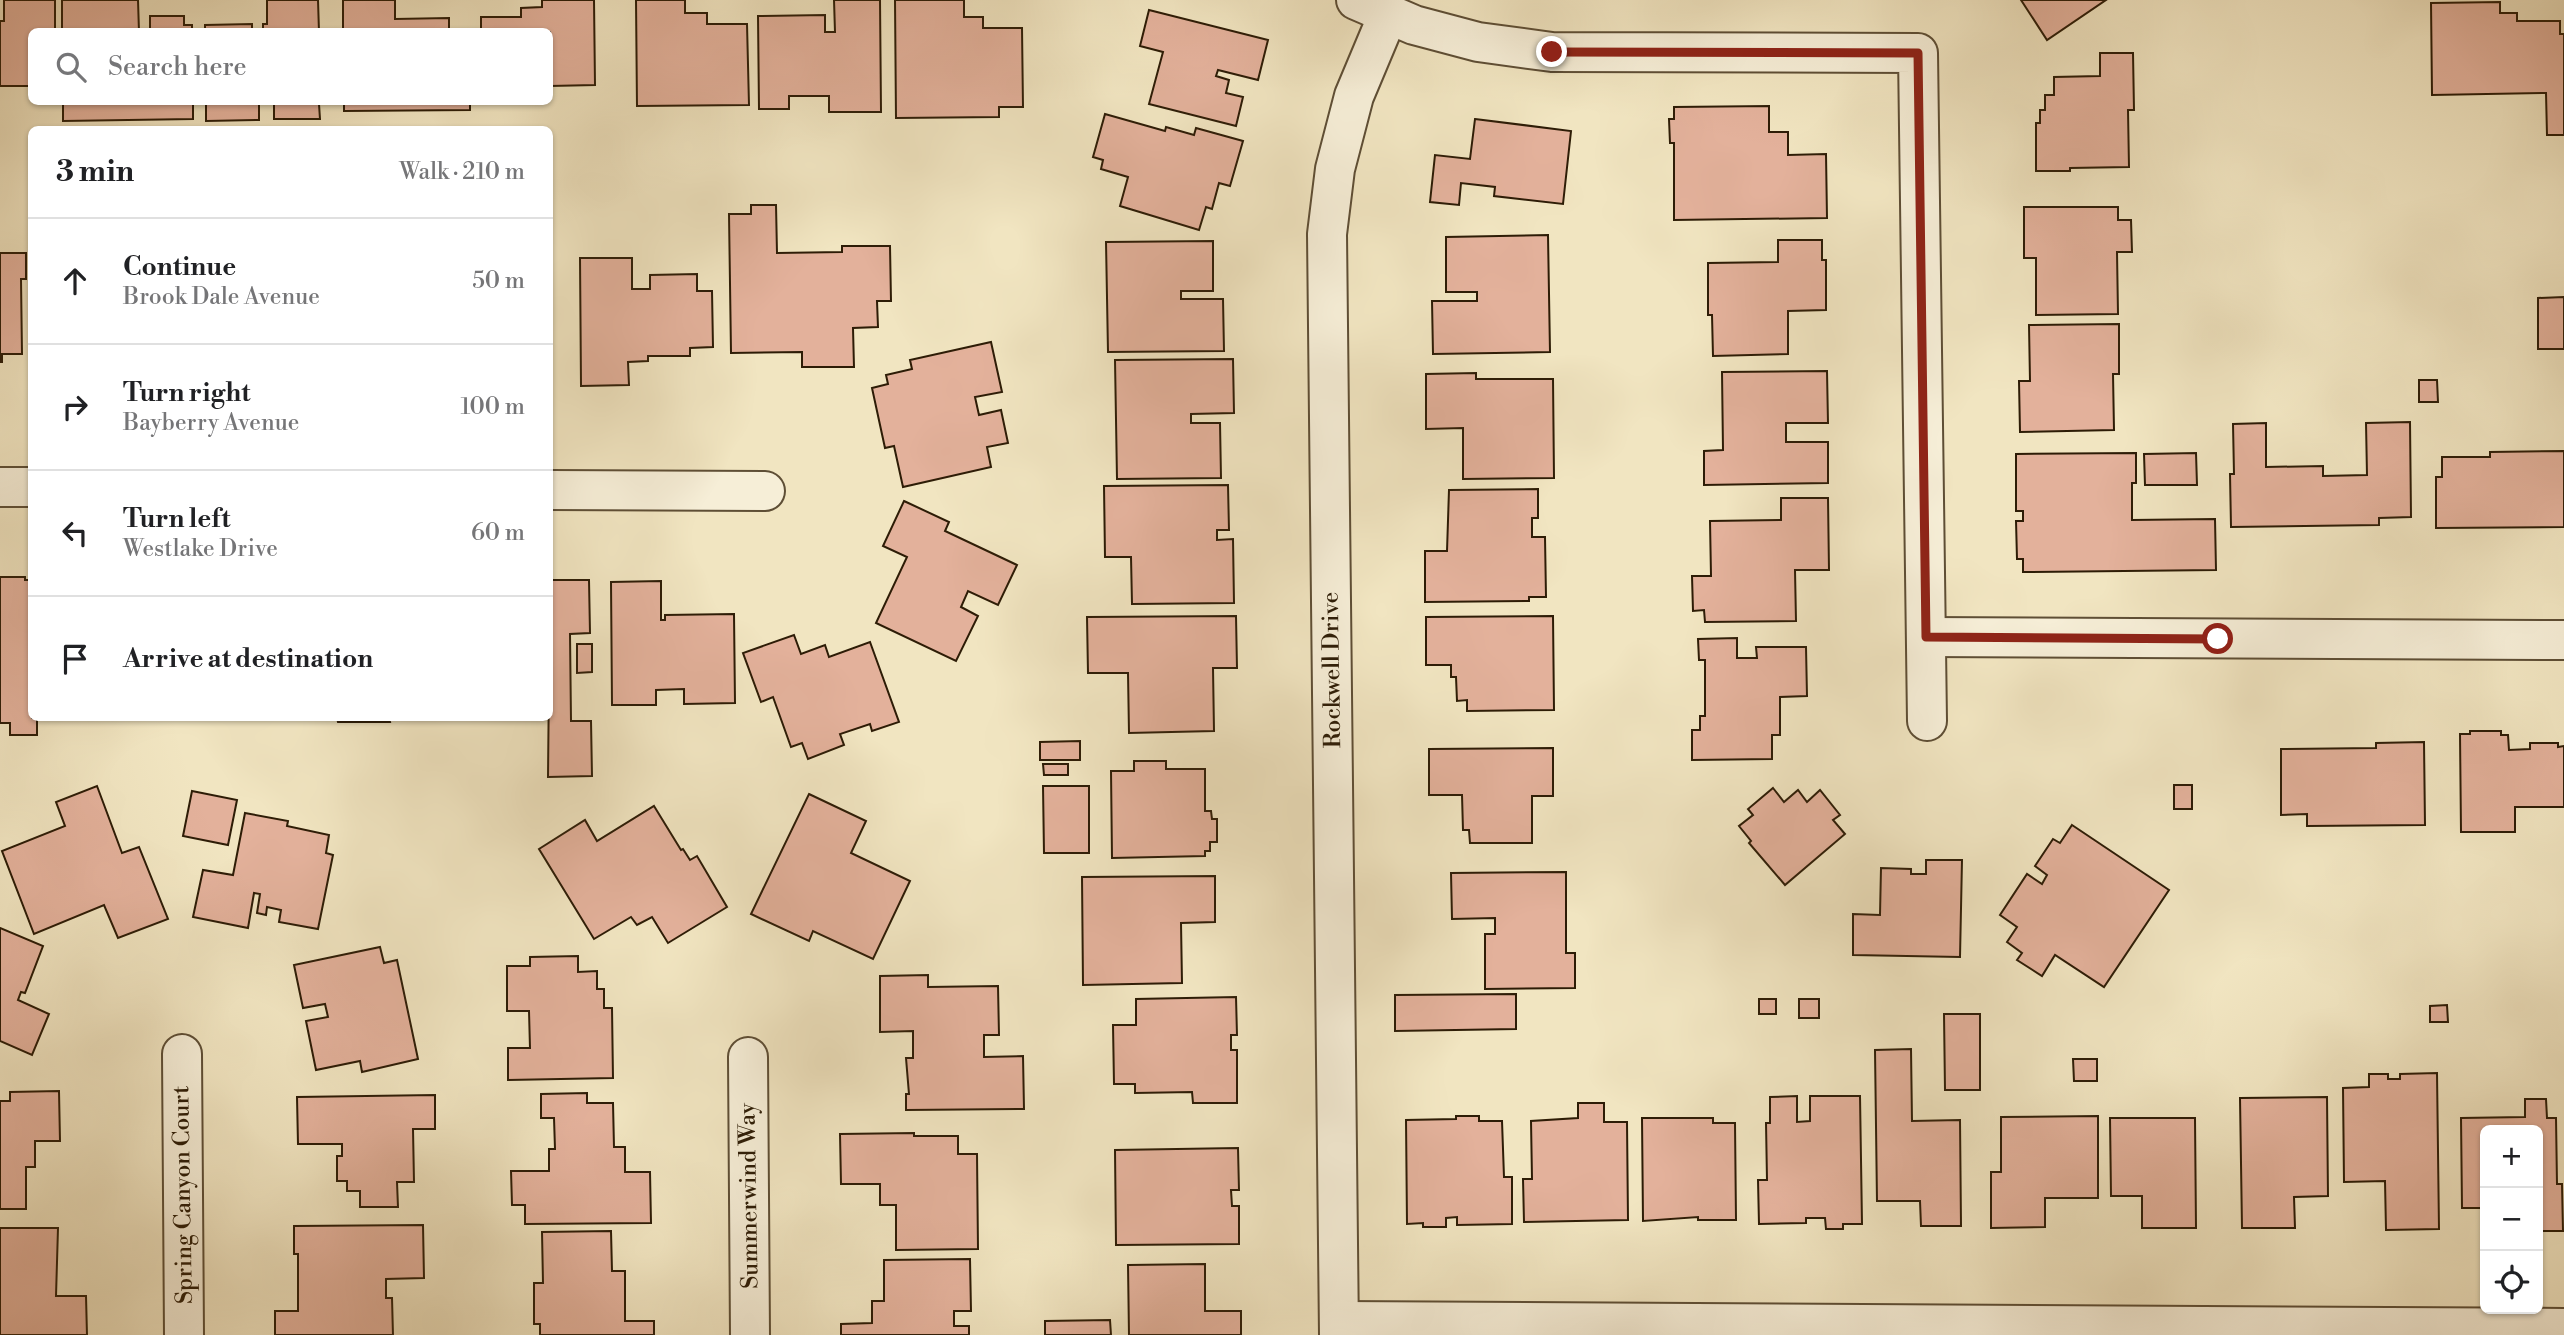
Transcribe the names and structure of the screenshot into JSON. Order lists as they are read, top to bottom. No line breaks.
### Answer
{"streets":{"street":["Rockwell Drive","Spring Canyon Court","Summerwind Way"]},"page":{"search":"Search here","heading":["3 min","Walk · 210 m"],"list":[["Continue","Brook Dale Avenue","50 m"],["Turn right","Bayberry Avenue","100 m"],["Turn left","Westlake Drive","60 m"],"Arrive at destination"],"map_buttons":["+","−"]}}
